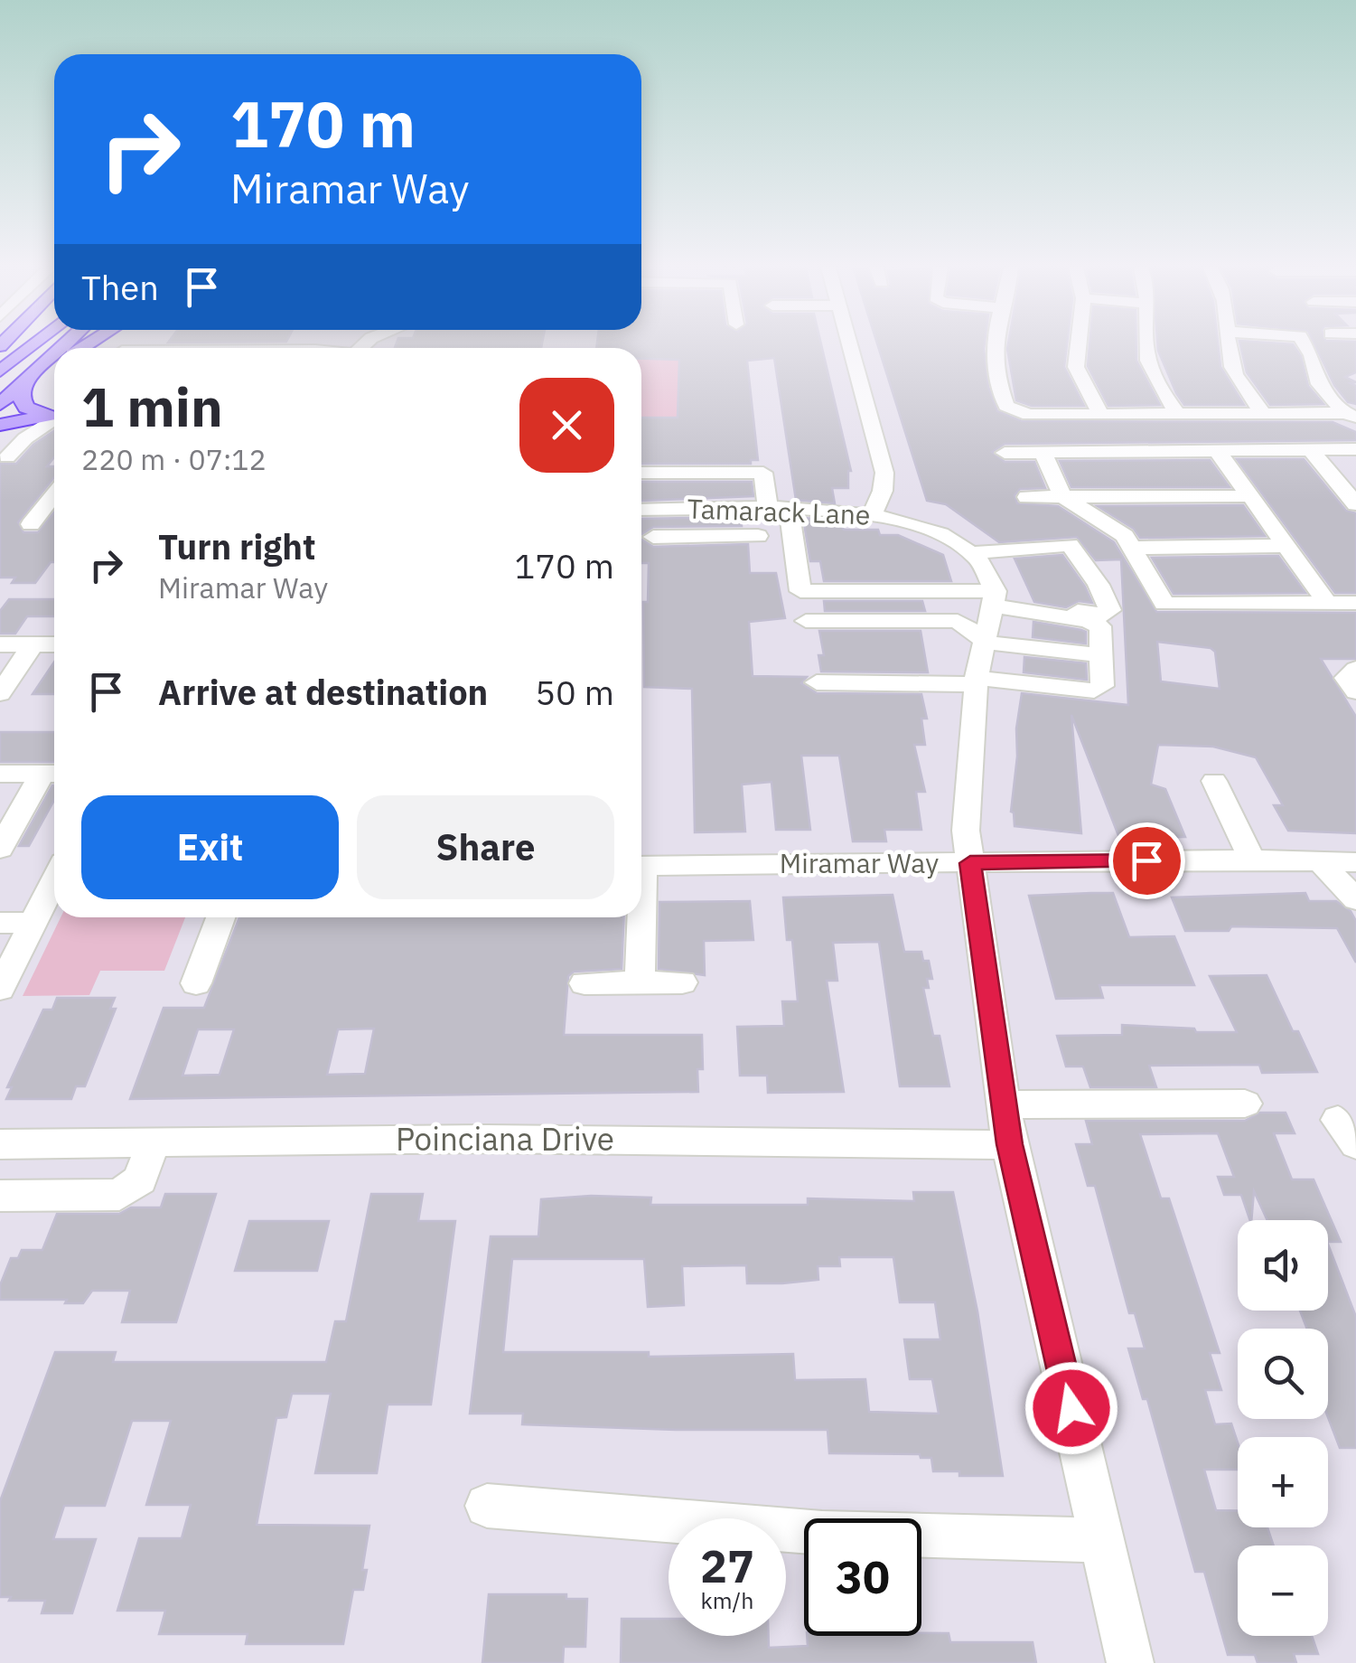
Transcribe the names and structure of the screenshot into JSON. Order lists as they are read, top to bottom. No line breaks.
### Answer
{"streets":{"street":["Tamarack Lane","Miramar Way","Poinciana Drive"]},"page":{"turn":["170 m","Miramar Way"],"then":"Then","heading":["1 min","220 m · 07:12"],"list":[{"name":"Turn right","note":"Miramar Way","value":"170 m"},{"name":"Arrive at destination","value":"50 m"}],"buttons":["Exit","Share"],"map_buttons":["+","−"],"speed":"27 km/h","limit":"30"}}
